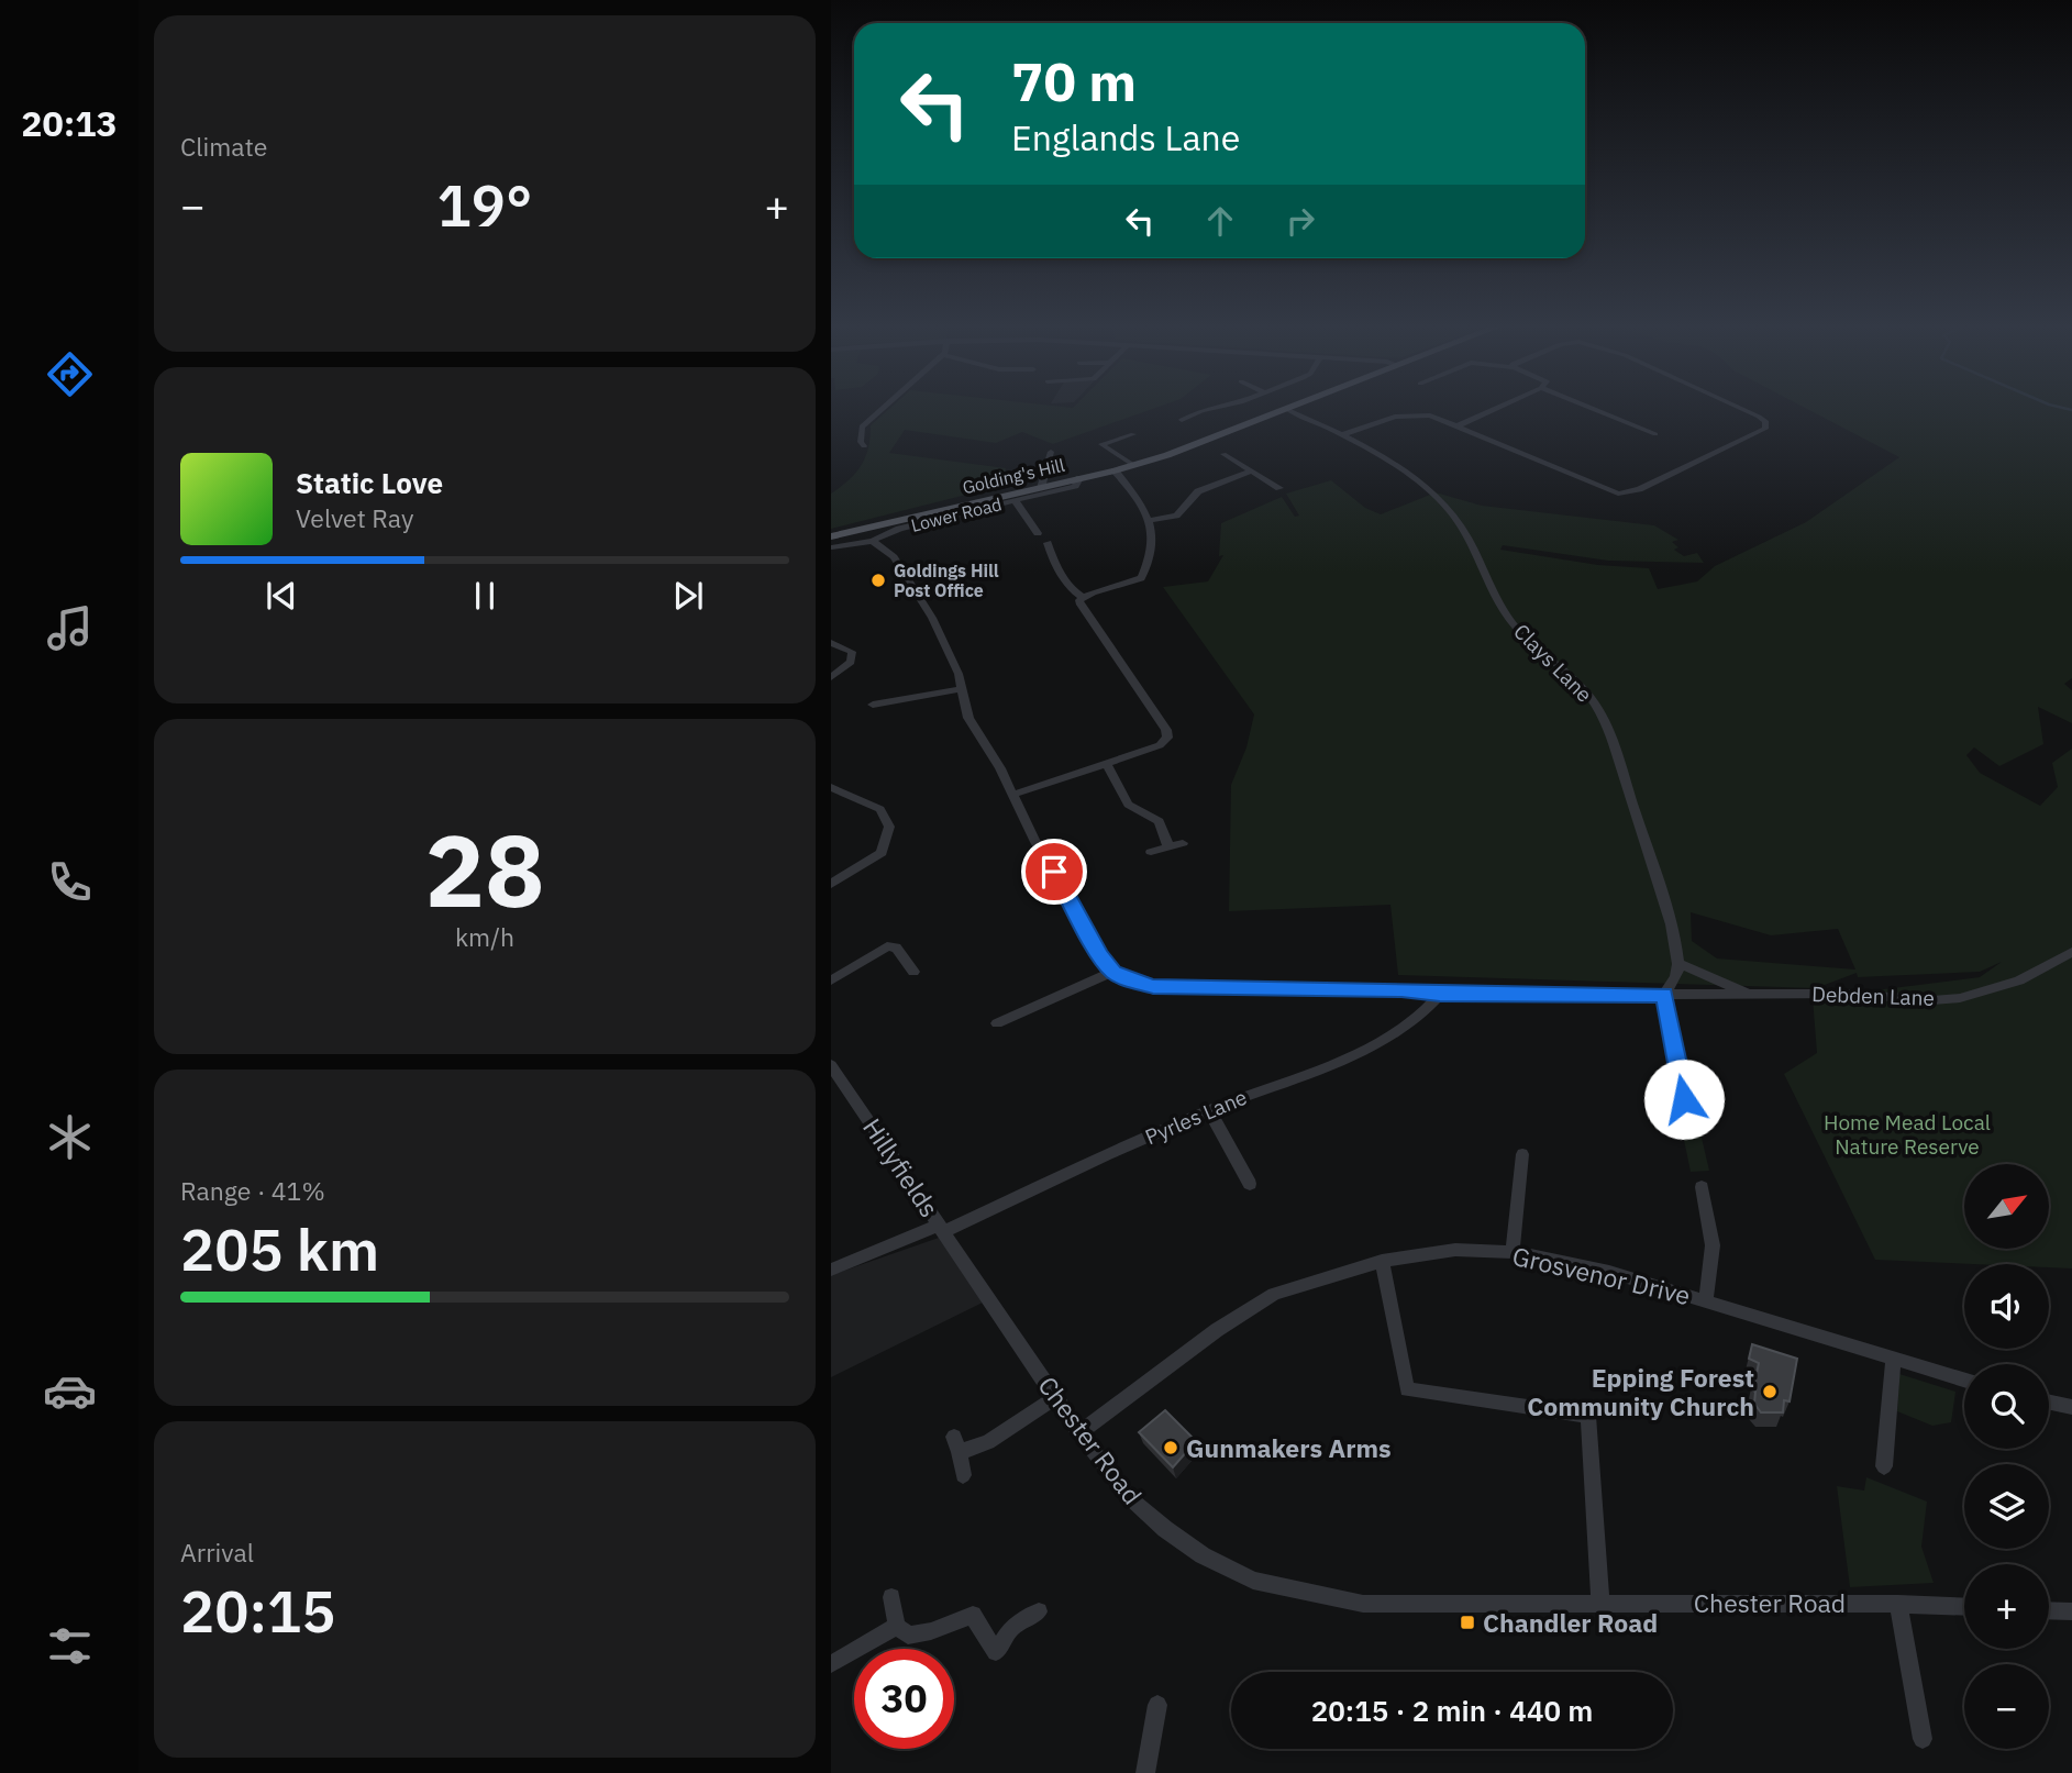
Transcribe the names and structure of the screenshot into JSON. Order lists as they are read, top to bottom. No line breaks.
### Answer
{"streets":{"main road":["Golding's Hill"],"street":["Lower Road","Clays Lane","Debden Lane","Pyrles Lane","Hillyfields","Grosvenor Drive","Chester Road"]},"crossings":[["Golding's Hill","Lower Road"],["Golding's Hill","Clays Lane"],["Debden Lane","Pyrles Lane"],["Pyrles Lane","Hillyfields"],["Pyrles Lane","Chester Road"],["Hillyfields","Chester Road"],["Grosvenor Drive","Chester Road"]],"parks":["Home Mead Local Nature Reserve"],"places":{"other":["Goldings Hill Post Office","Epping Forest Community Church","Gunmakers Arms"],"transit":["Chandler Road"]},"north":"top right","page":{"tabs":"20:13","tile":["Climate",["28","km/h"],["Range · 41%","205 km"],["Arrival","20:15"]],"turn":["70 m","Englands Lane"],"heat":["−","19°","+"],"song":["Static Love","Velvet Ray"],"map_buttons":["+","−"],"limit":"30","trip":"20:15 · 2 min · 440 m"}}
